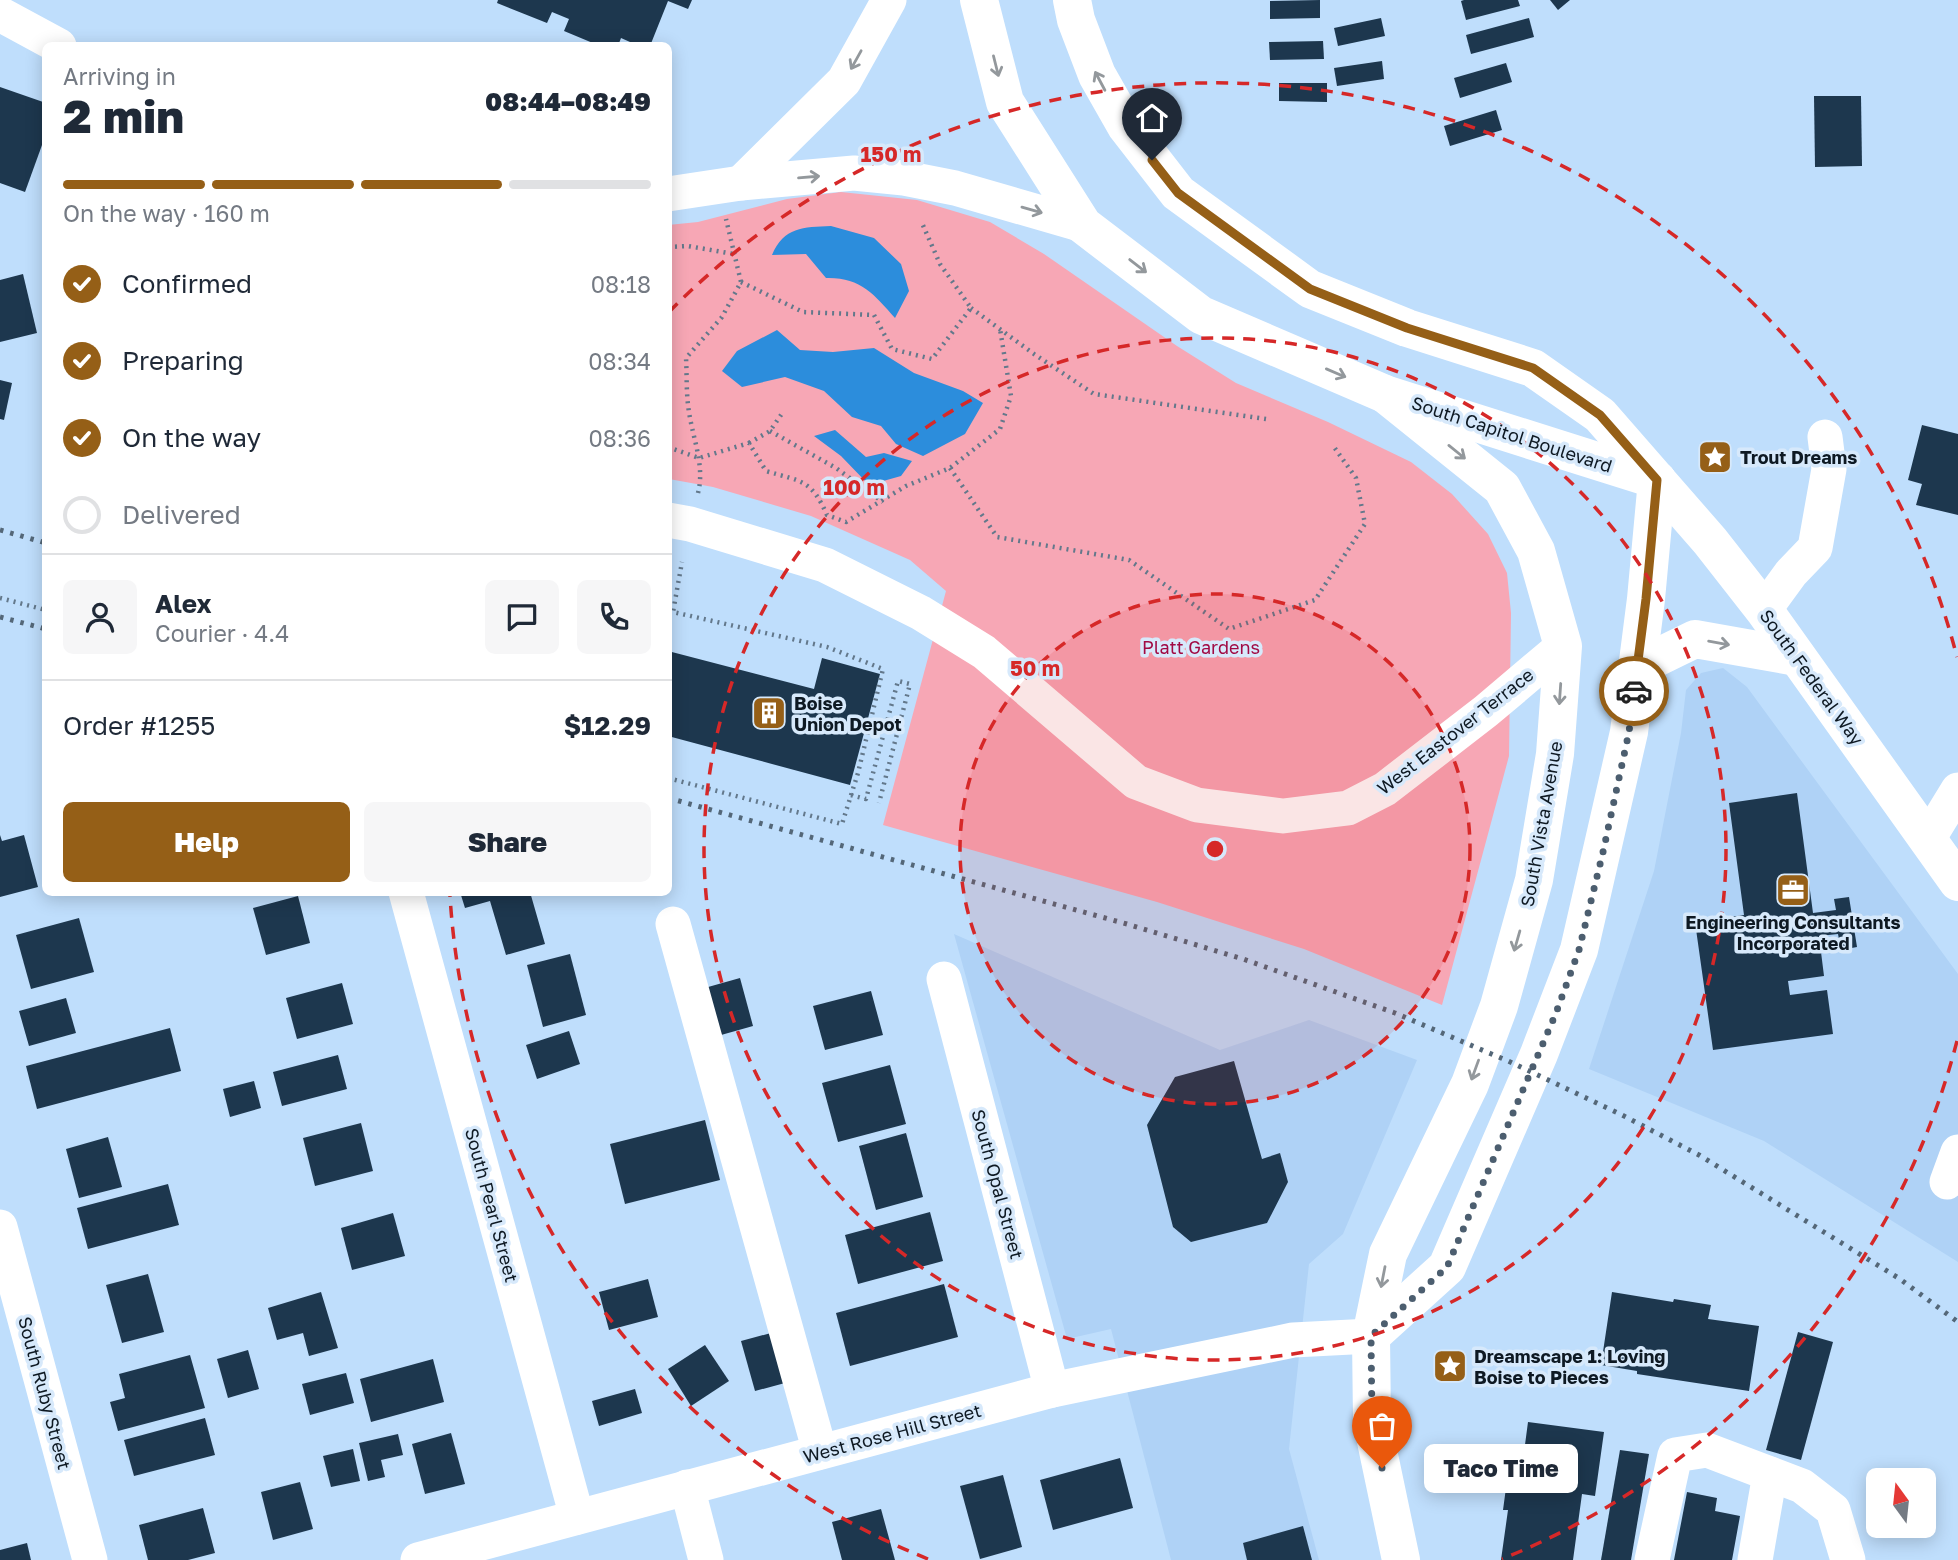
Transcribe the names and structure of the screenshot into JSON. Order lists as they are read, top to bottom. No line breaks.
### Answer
{"streets":{"main road":["South Capitol Boulevard","South Federal Way","South Vista Avenue"],"street":["West Eastover Terrace","South Opal Street","South Pearl Street","South Ruby Street","West Rose Hill Street"]},"crossings":[["South Capitol Boulevard","South Federal Way"],["South Capitol Boulevard","South Vista Avenue"],["West Eastover Terrace","South Vista Avenue"],["South Vista Avenue","West Rose Hill Street"],["South Opal Street","West Rose Hill Street"],["South Pearl Street","West Rose Hill Street"]],"parks":["Platt Gardens"],"places":{"place":["Trout Dreams","Dreamscape 1: Loving Boise to Pieces"],"building":["Boise Union Depot"],"office":["Engineering Consultants Incorporated"],"other":["Taco Time"]},"north":"top","page":{"heading":["2 min","Arriving in","08:44–08:49"],"panel":["Alex","Courier · 4.4","Order #1255","$12.29"],"bar":"On the way · 160 m","list":[["Confirmed","08:18"],["Preparing","08:34"],["On the way","08:36"],"Delivered"],"buttons":["Help","Share"],"bubble":"Taco Time"},"rings":["150 m","100 m","50 m"]}
